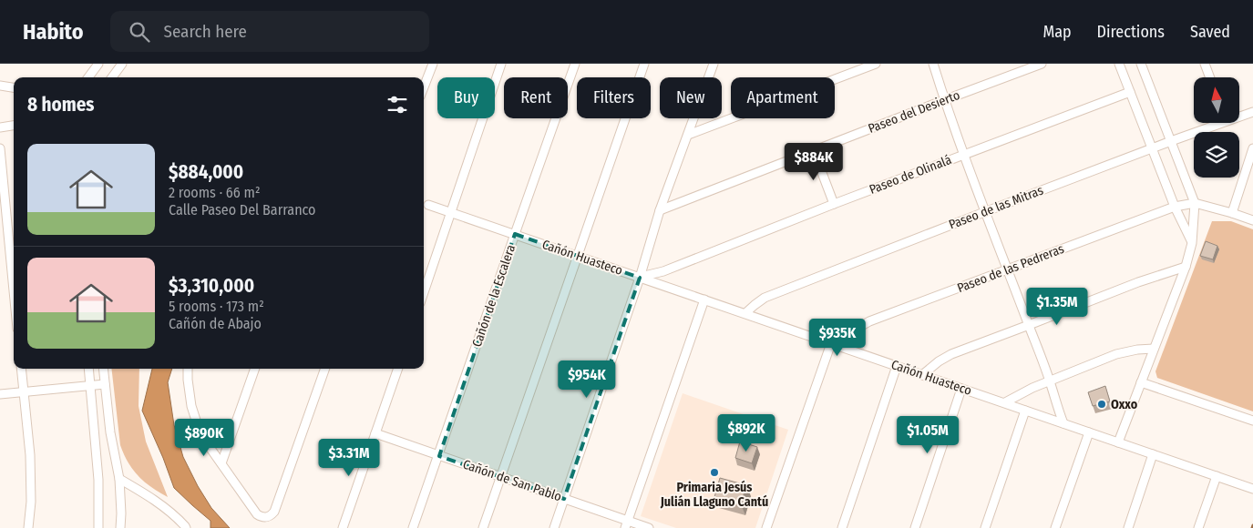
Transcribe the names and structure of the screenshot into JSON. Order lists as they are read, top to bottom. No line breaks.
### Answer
{"streets":{"street":["Paseo del Desierto","Paseo de Olinalá","Paseo de las Mitras","Cañón Huasteco","Paseo de las Pedreras","Cañón de la Escalera","Cañón de San Pablo"]},"crossings":[["Paseo de Olinalá","Cañón Huasteco"],["Paseo de las Mitras","Cañón Huasteco"],["Cañón Huasteco","Paseo de las Pedreras"],["Cañón Huasteco","Cañón de la Escalera"],["Cañón de la Escalera","Cañón de San Pablo"]],"places":["Oxxo","Primaria Jesús Julián Llaguno Cantú"],"north":"top","page":{"header":"Habito","search":"Search here","nav":["Map","Directions","Saved"],"chip":["Buy","Rent","Filters","New","Apartment"],"heading":"8 homes","list":[{"name":"$884,000","note":"2 rooms · 66 m² · Calle Paseo Del Barranco"},{"name":"$3,310,000","note":"5 rooms · 173 m² · Cañón de Abajo"}],"price":["$884K","$1.35M","$935K","$954K","$892K","$1.05M","$890K","$3.31M"]}}
